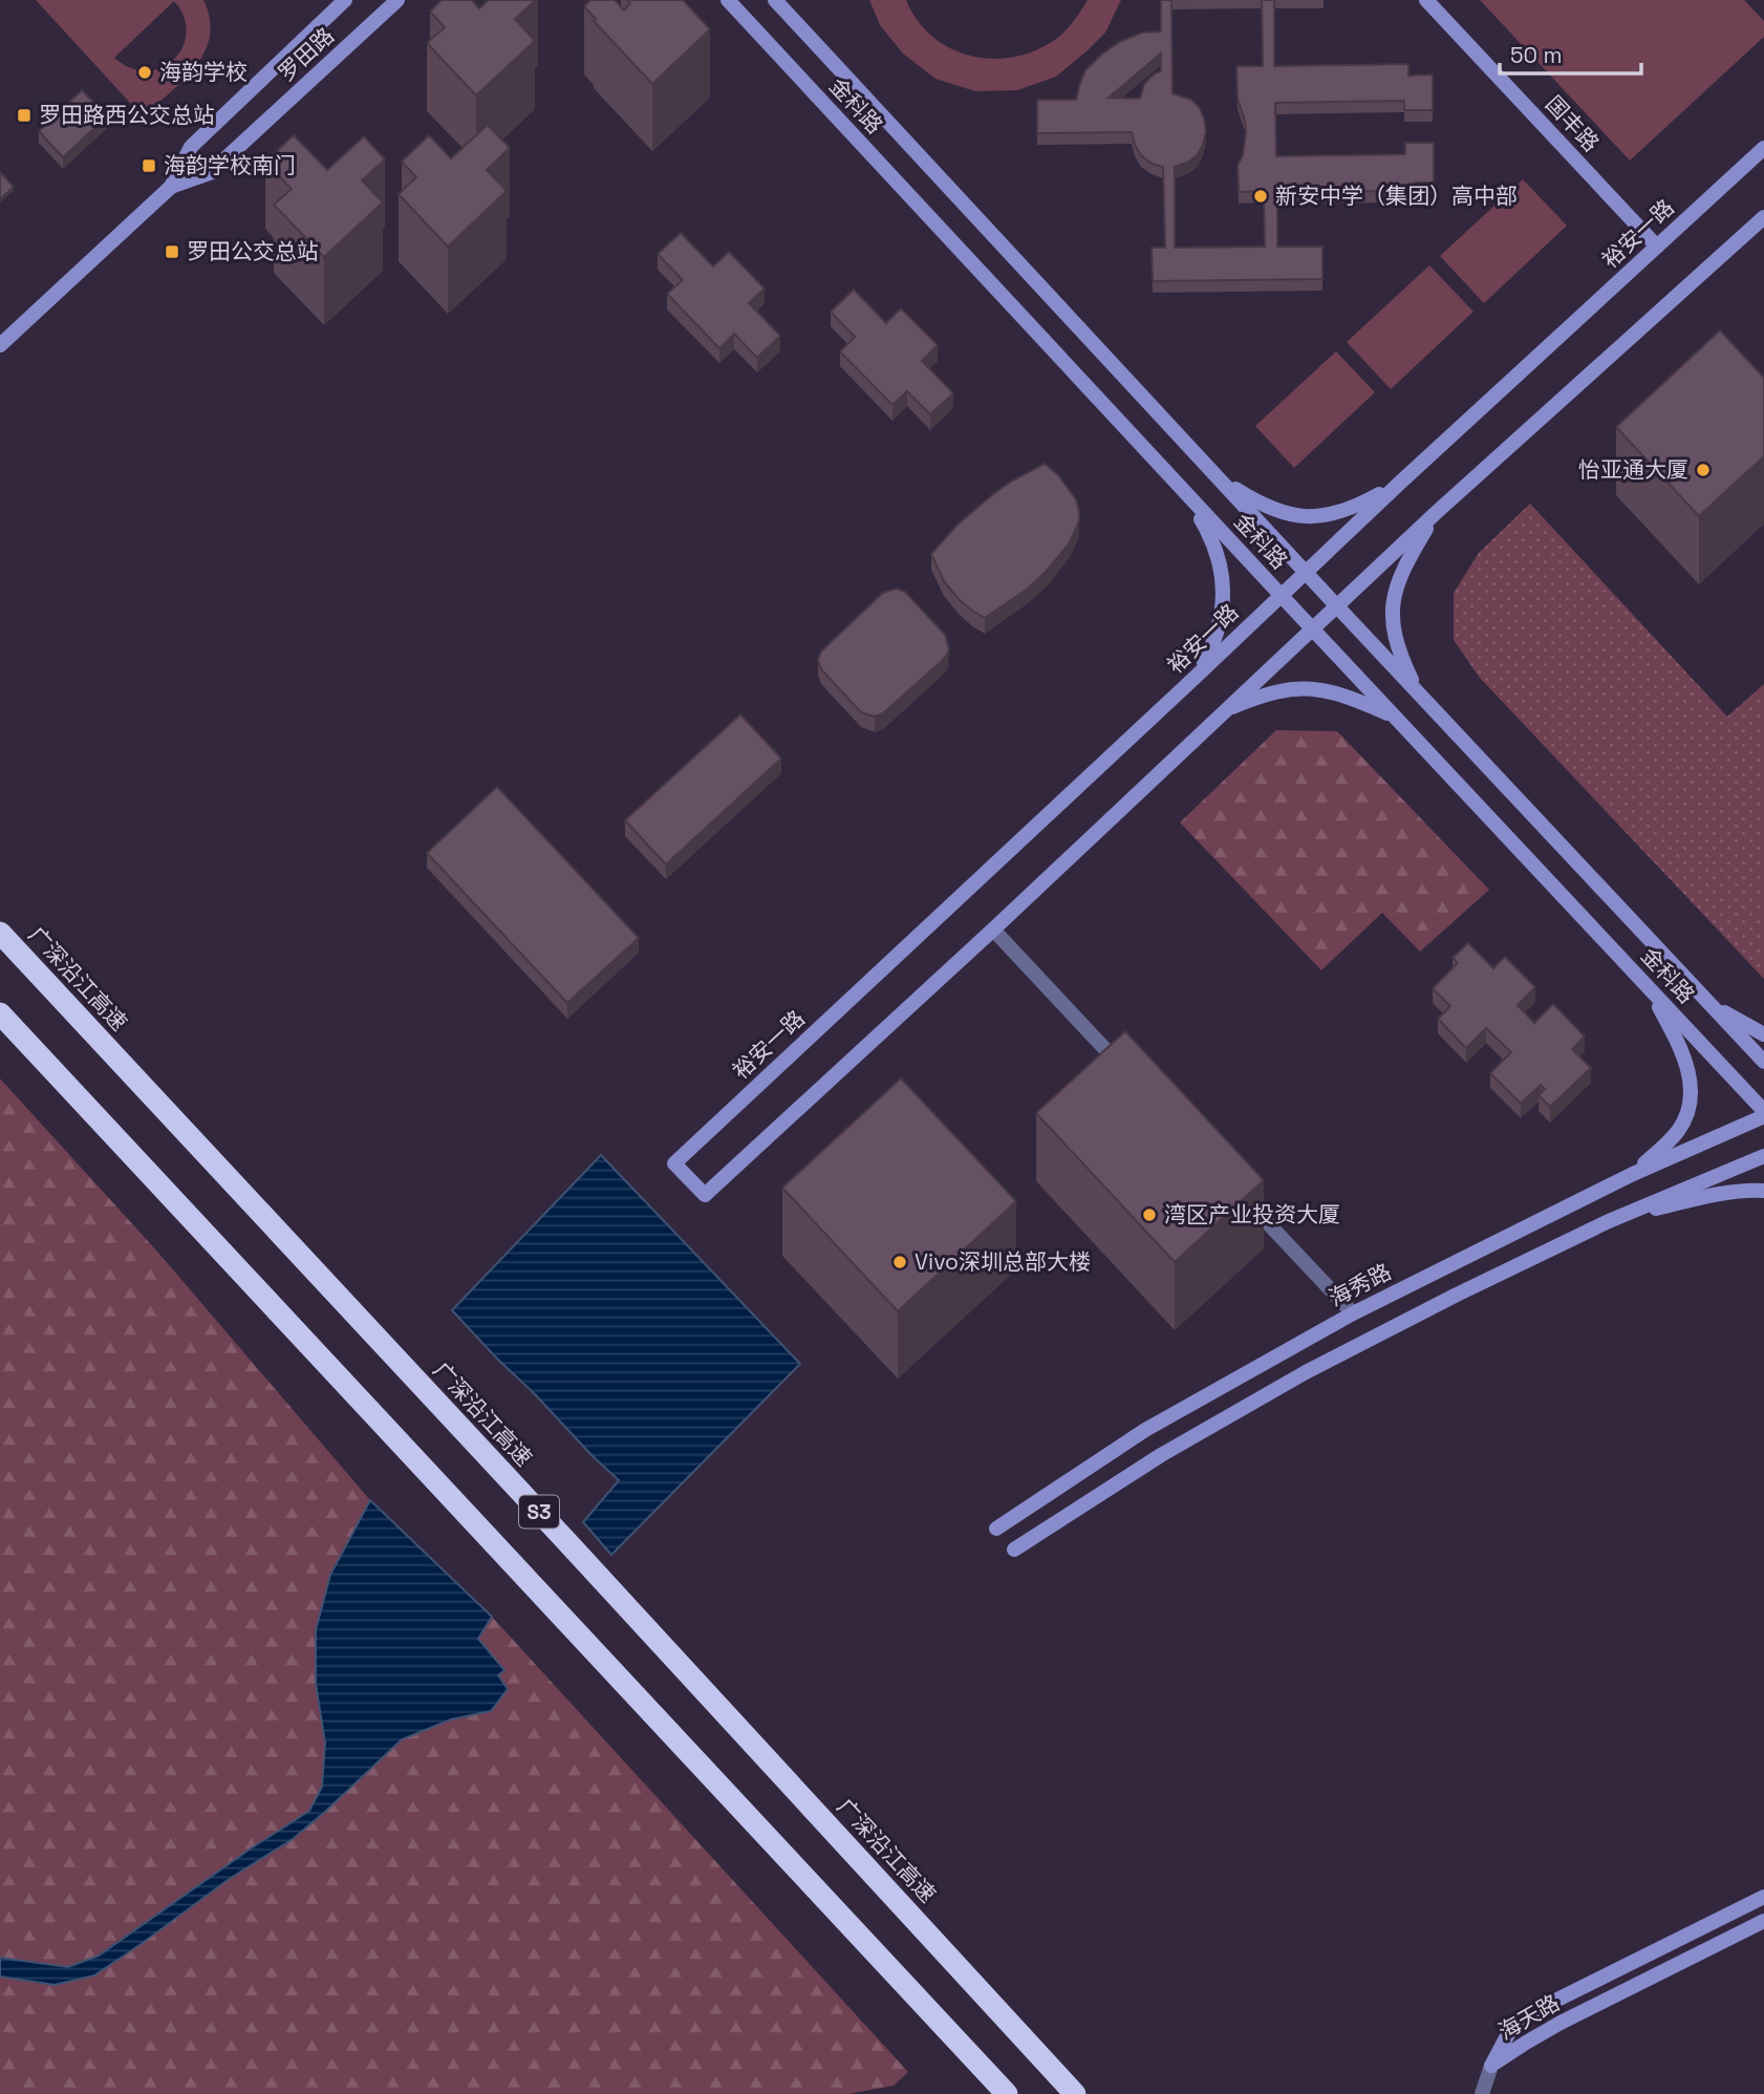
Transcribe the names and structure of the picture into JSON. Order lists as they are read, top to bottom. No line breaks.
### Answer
{"streets":{"highway":["广深沿江高速","S3"],"main road":["罗田路","金科路","国丰路","裕安一路","海秀路","海天路"]},"crossings":[["金科路","裕安一路"],["金科路","海秀路"],["国丰路","裕安一路"]],"places":{"other":["海韵学校","新安中学（集团）高中部","怡亚通大厦","湾区产业投资大厦","Vivo深圳总部大楼"],"transit":["罗田路西公交总站","海韵学校南门","罗田公交总站"]},"scale_bar":"50 m"}
